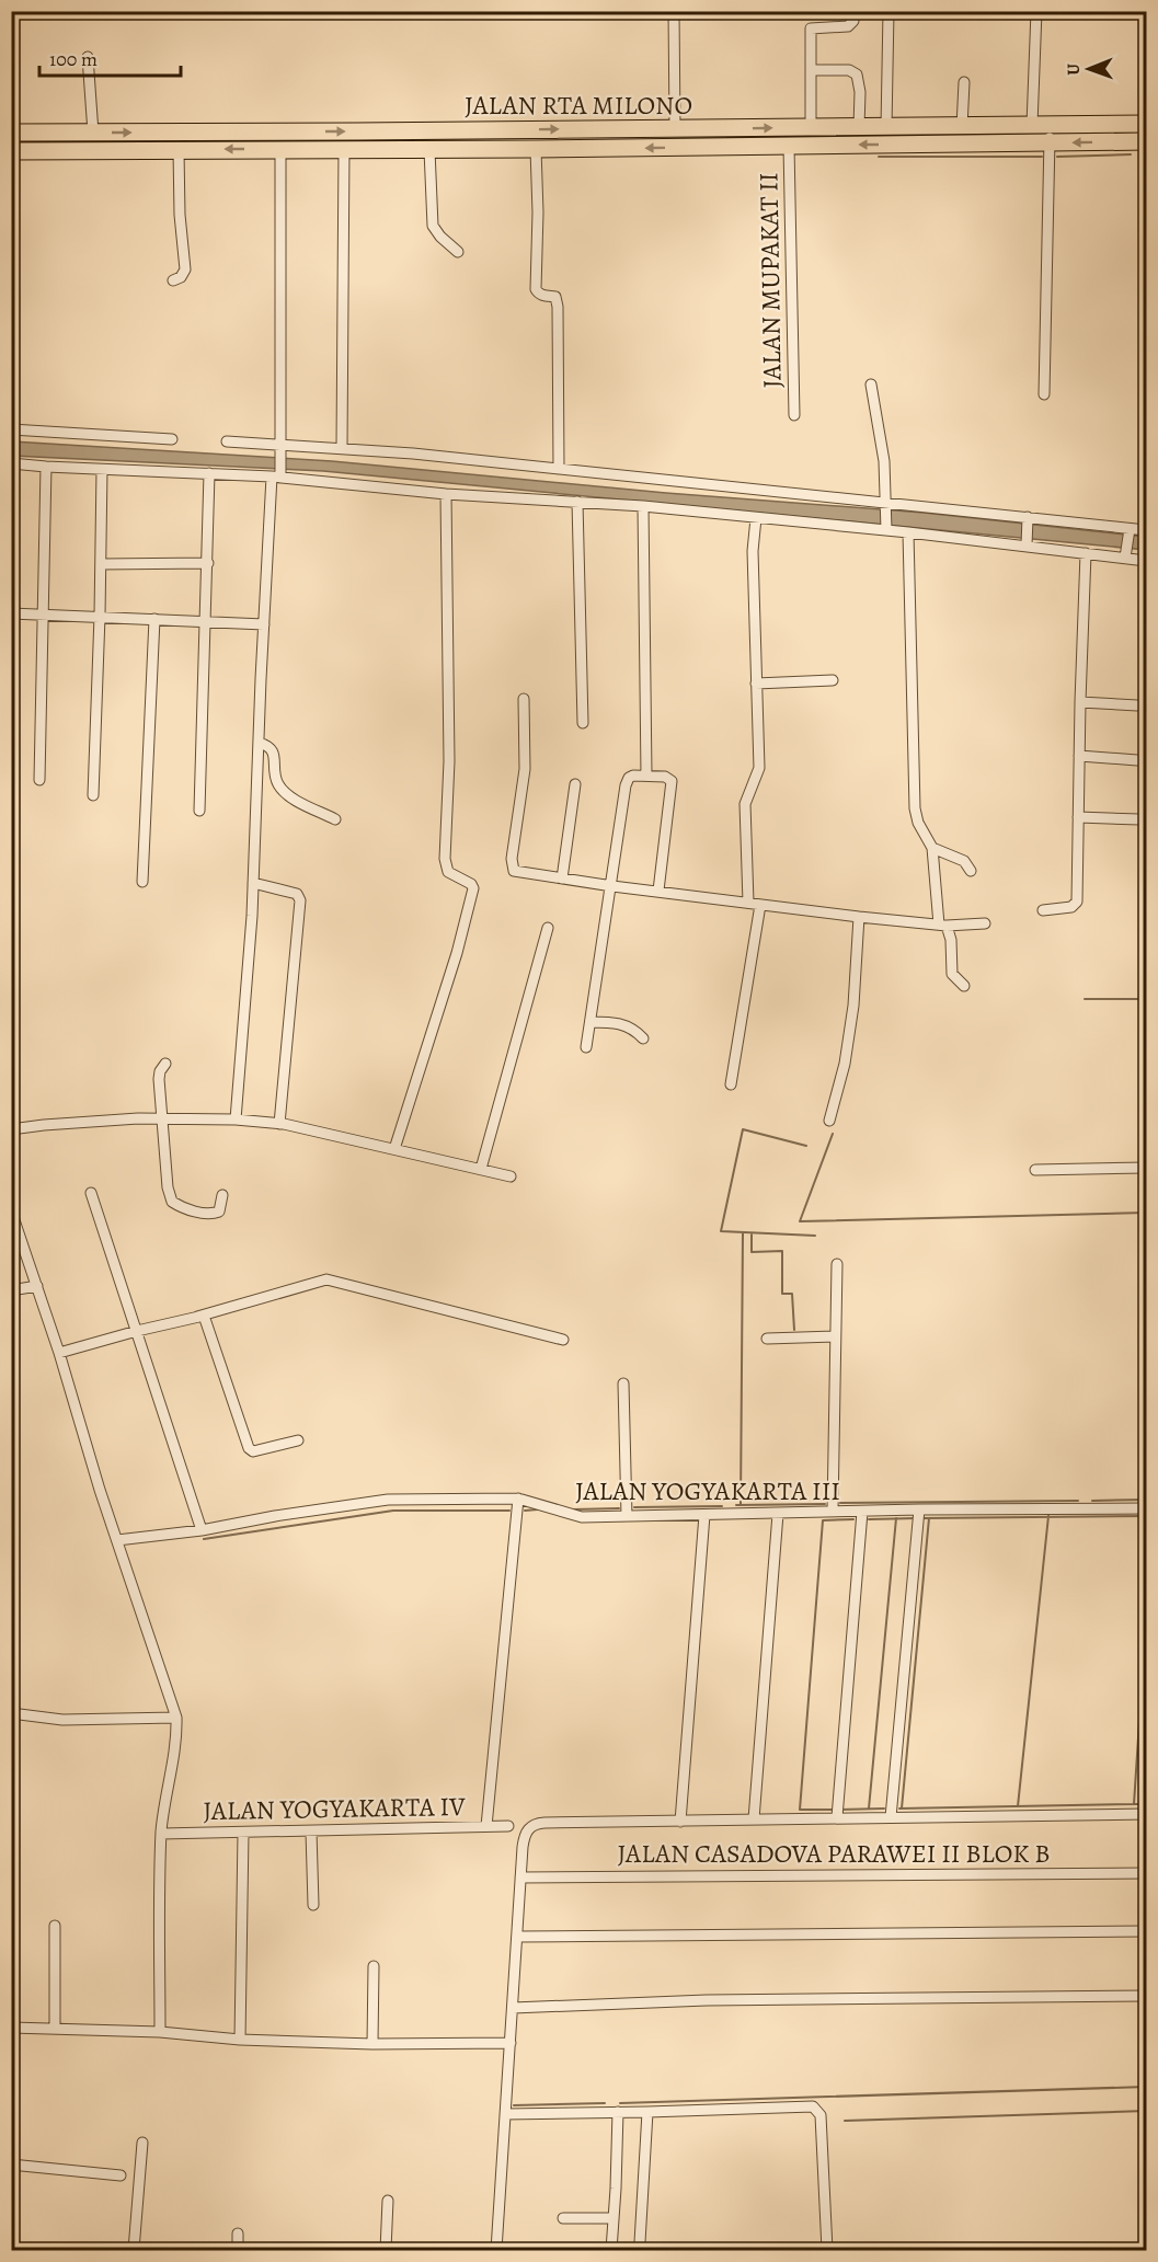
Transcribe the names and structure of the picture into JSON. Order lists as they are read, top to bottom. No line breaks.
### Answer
{"streets":{"highway":["JALAN RTA MILONO"],"street":["JALAN MUPAKAT II","JALAN YOGYAKARTA III","JALAN YOGYAKARTA IV","JALAN CASADOVA PARAWEI II BLOK B"]},"crossings":[["JALAN RTA MILONO","JALAN MUPAKAT II"]],"scale_bar":"100 m","north":"left"}
